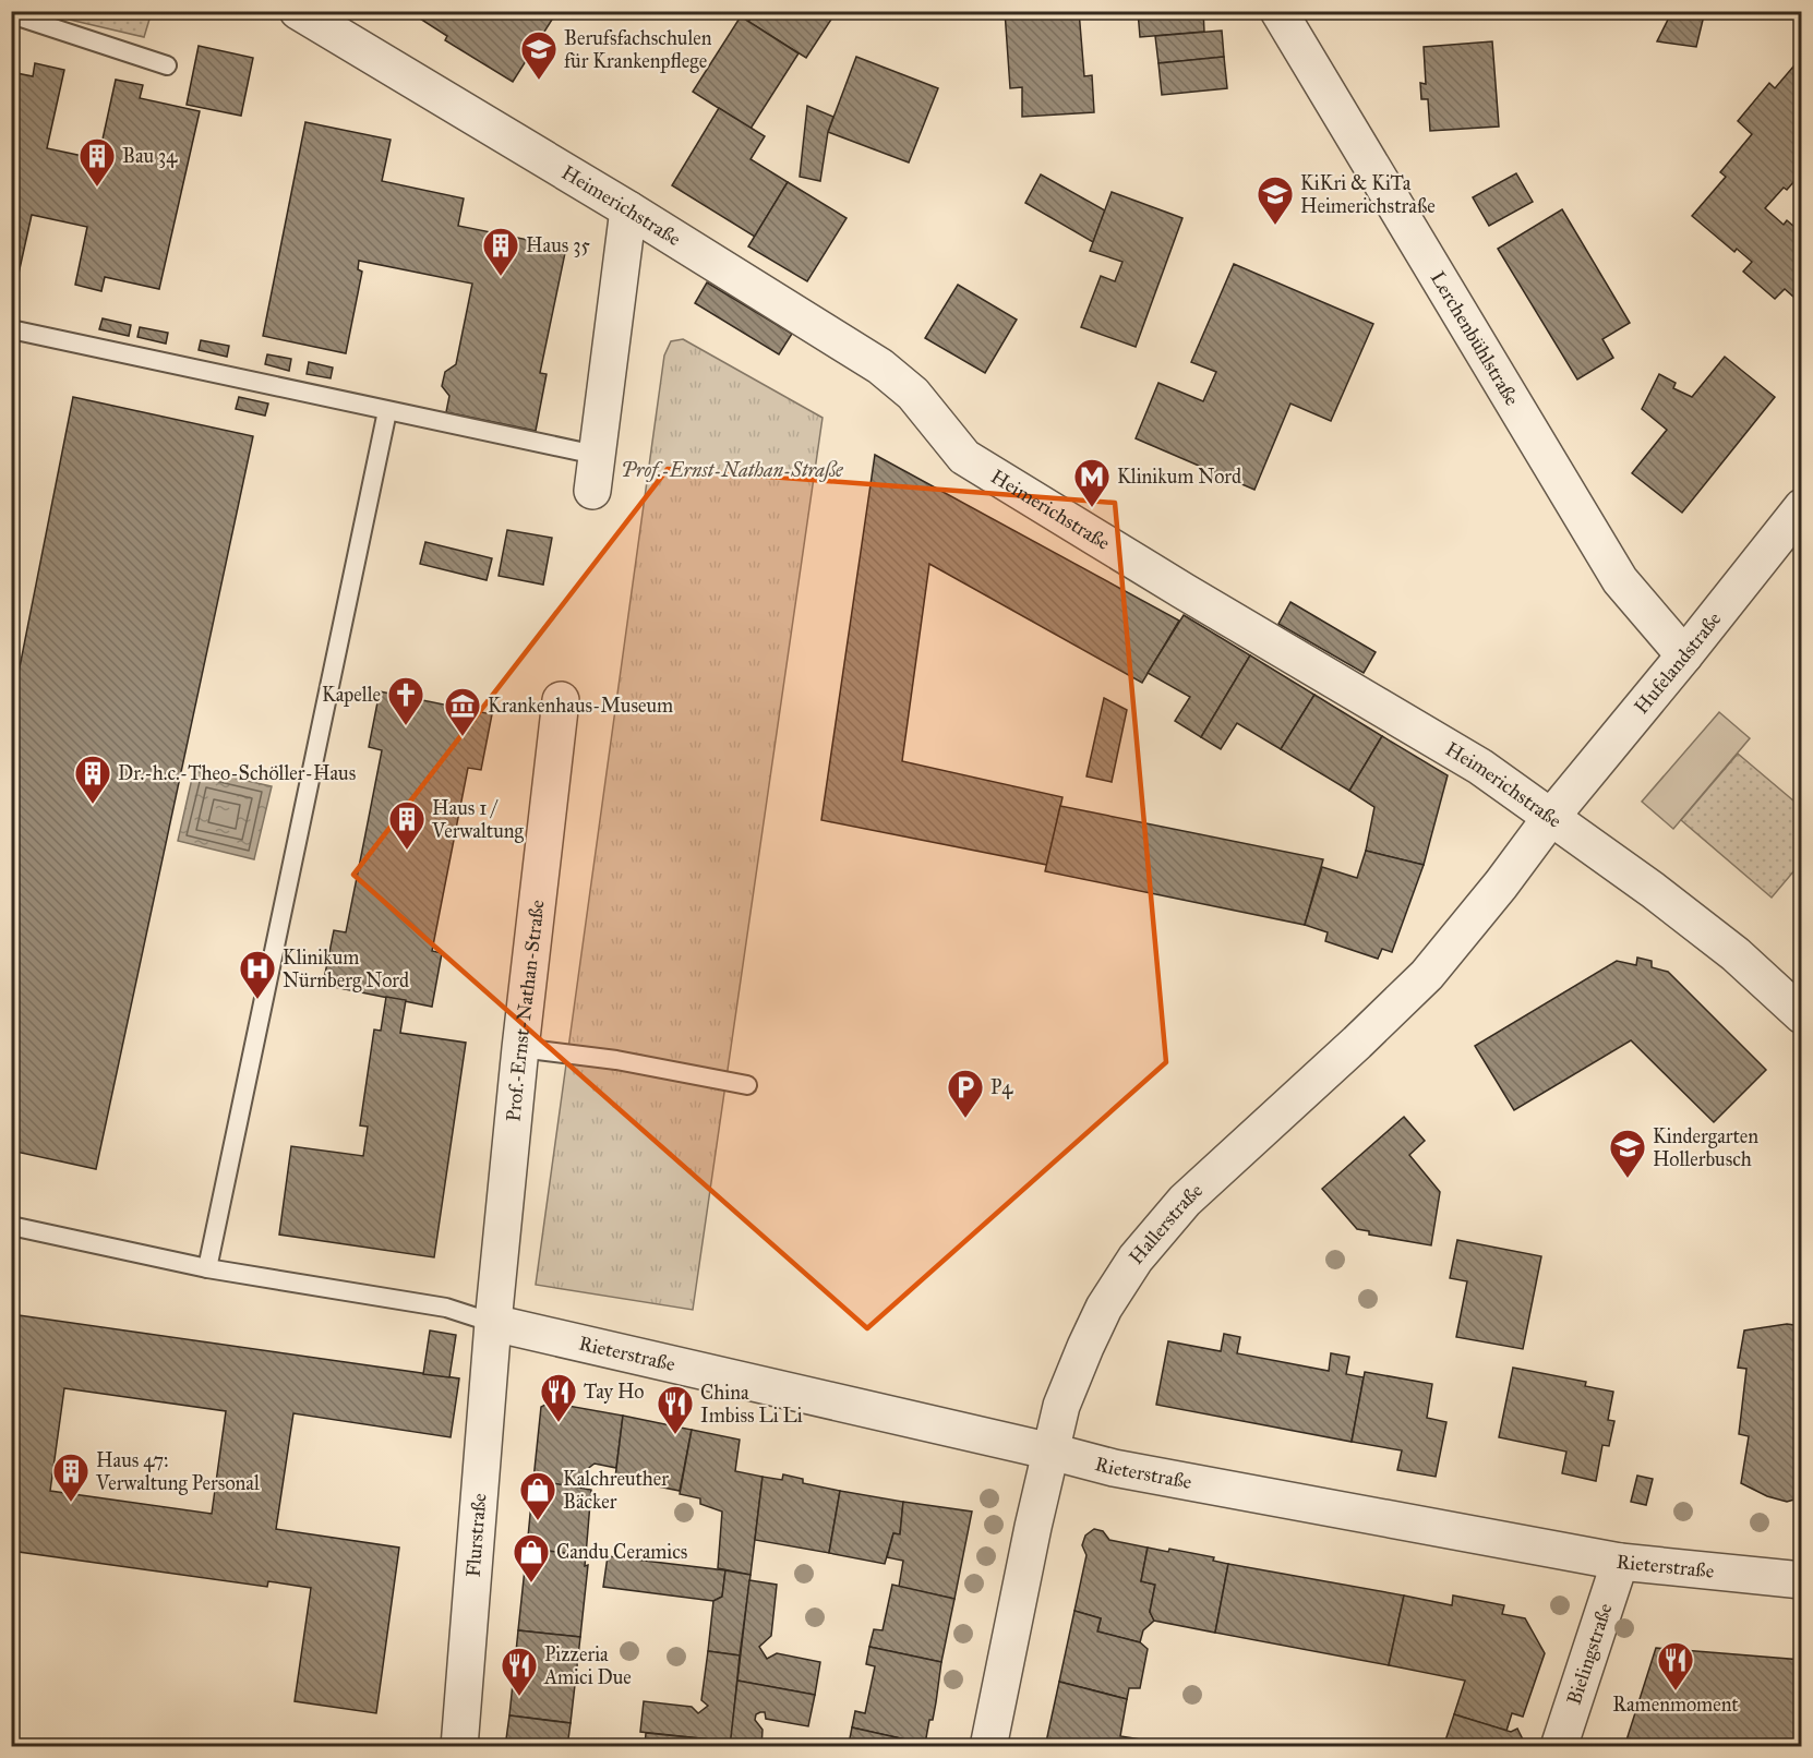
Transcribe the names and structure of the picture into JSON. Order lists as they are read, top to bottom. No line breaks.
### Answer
{"streets":{"street":["Heimerichstraße","Lerchenbühlstraße","Hufelandstraße","Prof.-Ernst-Nathan-Straße","Hallerstraße","Rieterstraße","Flurstraße","Bielingstraße"]},"crossings":[["Heimerichstraße","Hufelandstraße"],["Heimerichstraße","Hallerstraße"],["Lerchenbühlstraße","Hufelandstraße"],["Hufelandstraße","Hallerstraße"],["Prof.-Ernst-Nathan-Straße","Rieterstraße"],["Prof.-Ernst-Nathan-Straße","Flurstraße"],["Hallerstraße","Rieterstraße"],["Rieterstraße","Flurstraße"],["Rieterstraße","Bielingstraße"]],"parks":["Prof.-Ernst-Nathan-Straße"],"places":{"school or university":["Berufsfachschulen für Krankenpflege","KiKri & KiTa Heimerichstraße","Kindergarten Hollerbusch"],"building":["Bau 34","Haus 35","Dr.-h.c.-Theo-Schöller-Haus","Haus 1 / Verwaltung","Haus 47: Verwaltung Personal"],"metro station":["Klinikum Nord"],"church":["Kapelle"],"museum":["Krankenhaus-Museum"],"hospital":["Klinikum Nürnberg Nord"],"parking":["P4"],"restaurant":["Tay Ho","China Imbiss Li Li","Ramenmoment","Pizzeria Amici Due"],"shop":["Kalchreuther Bäcker","Candu Ceramics"]}}
